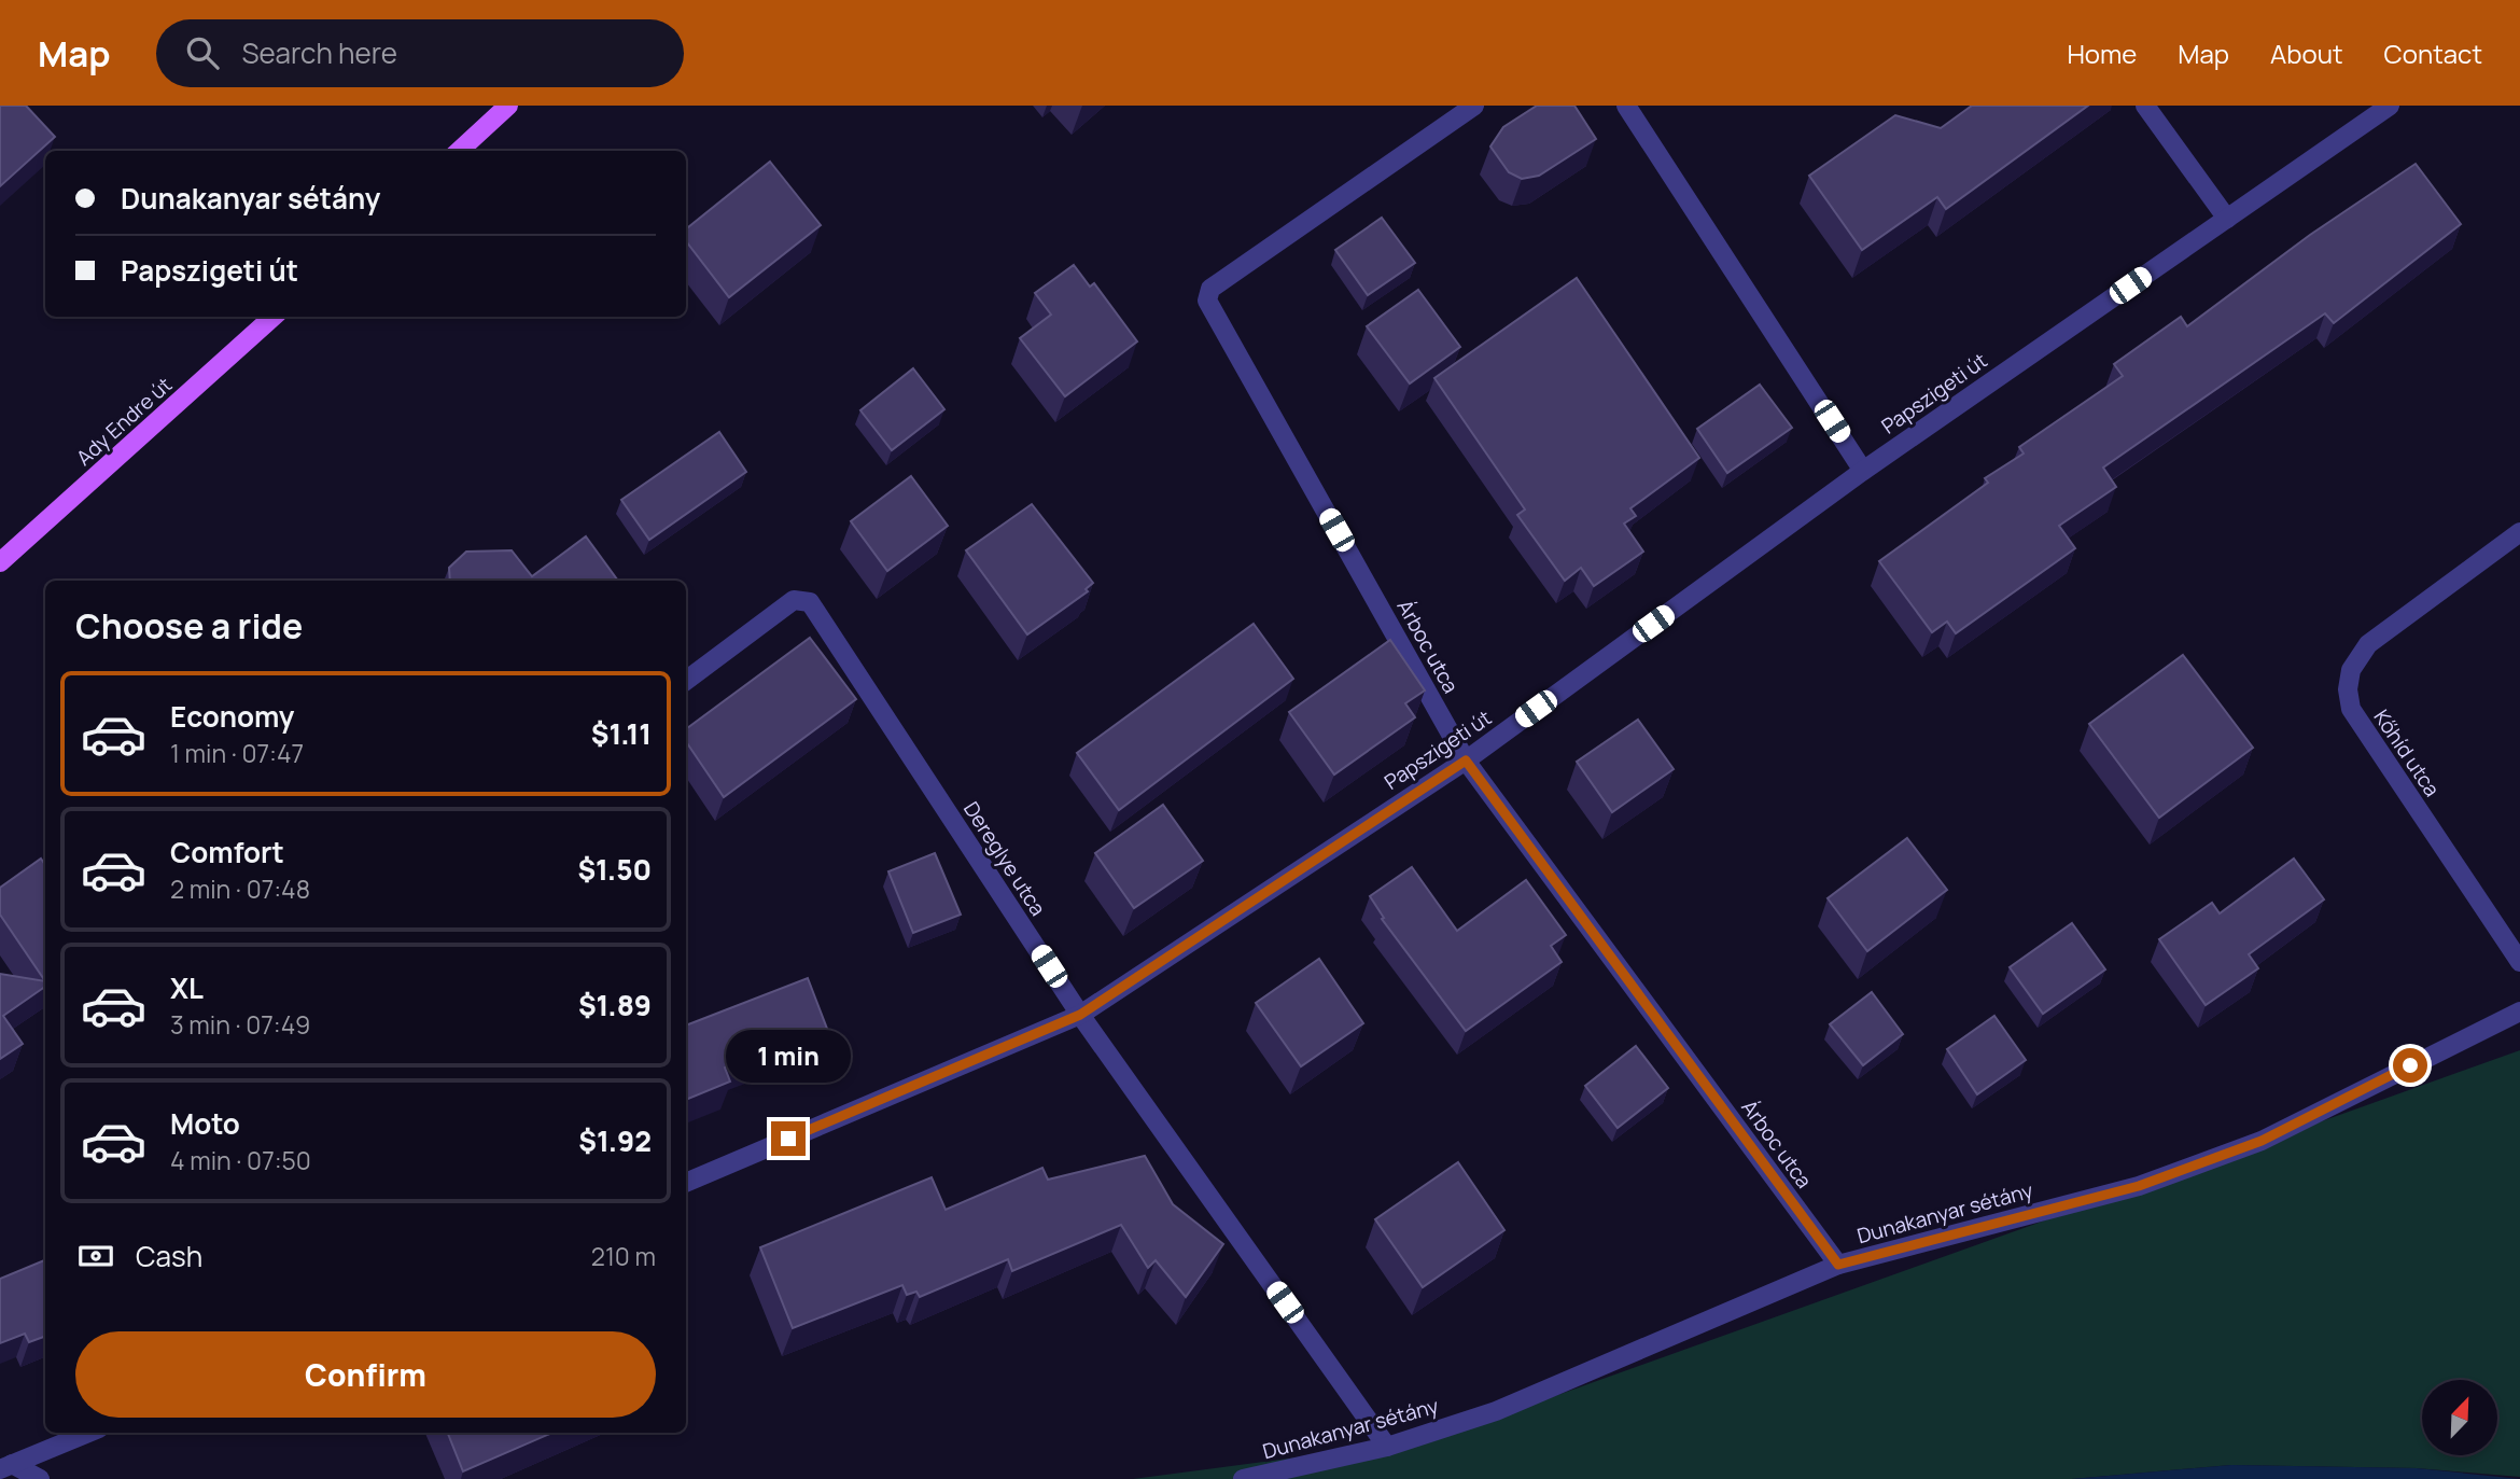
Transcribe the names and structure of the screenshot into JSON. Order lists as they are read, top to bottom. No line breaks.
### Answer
{"streets":{"main road":["Ady Endre út"],"street":["Papszigeti út","Árboc utca","Kőhíd utca","Dereglye utca","Dunakanyar sétány"]},"crossings":[["Papszigeti út","Árboc utca"],["Papszigeti út","Dereglye utca"],["Árboc utca","Dunakanyar sétány"],["Dereglye utca","Dunakanyar sétány"]],"north":"top right","page":{"header":"Map","search":"Search here","nav":["Home","Map","About","Contact"],"banner":["Dunakanyar sétány","Papszigeti út"],"heading":"Choose a ride","list":[{"name":"Economy","note":"1 min · 07:47","value":"$1.11"},{"name":"Comfort","note":"2 min · 07:48","value":"$1.50"},{"name":"XL","note":"3 min · 07:49","value":"$1.89"},{"name":"Moto","note":"4 min · 07:50","value":"$1.92"}],"bubble":"1 min","pay":["Cash","210 m"],"buttons":"Confirm"}}
